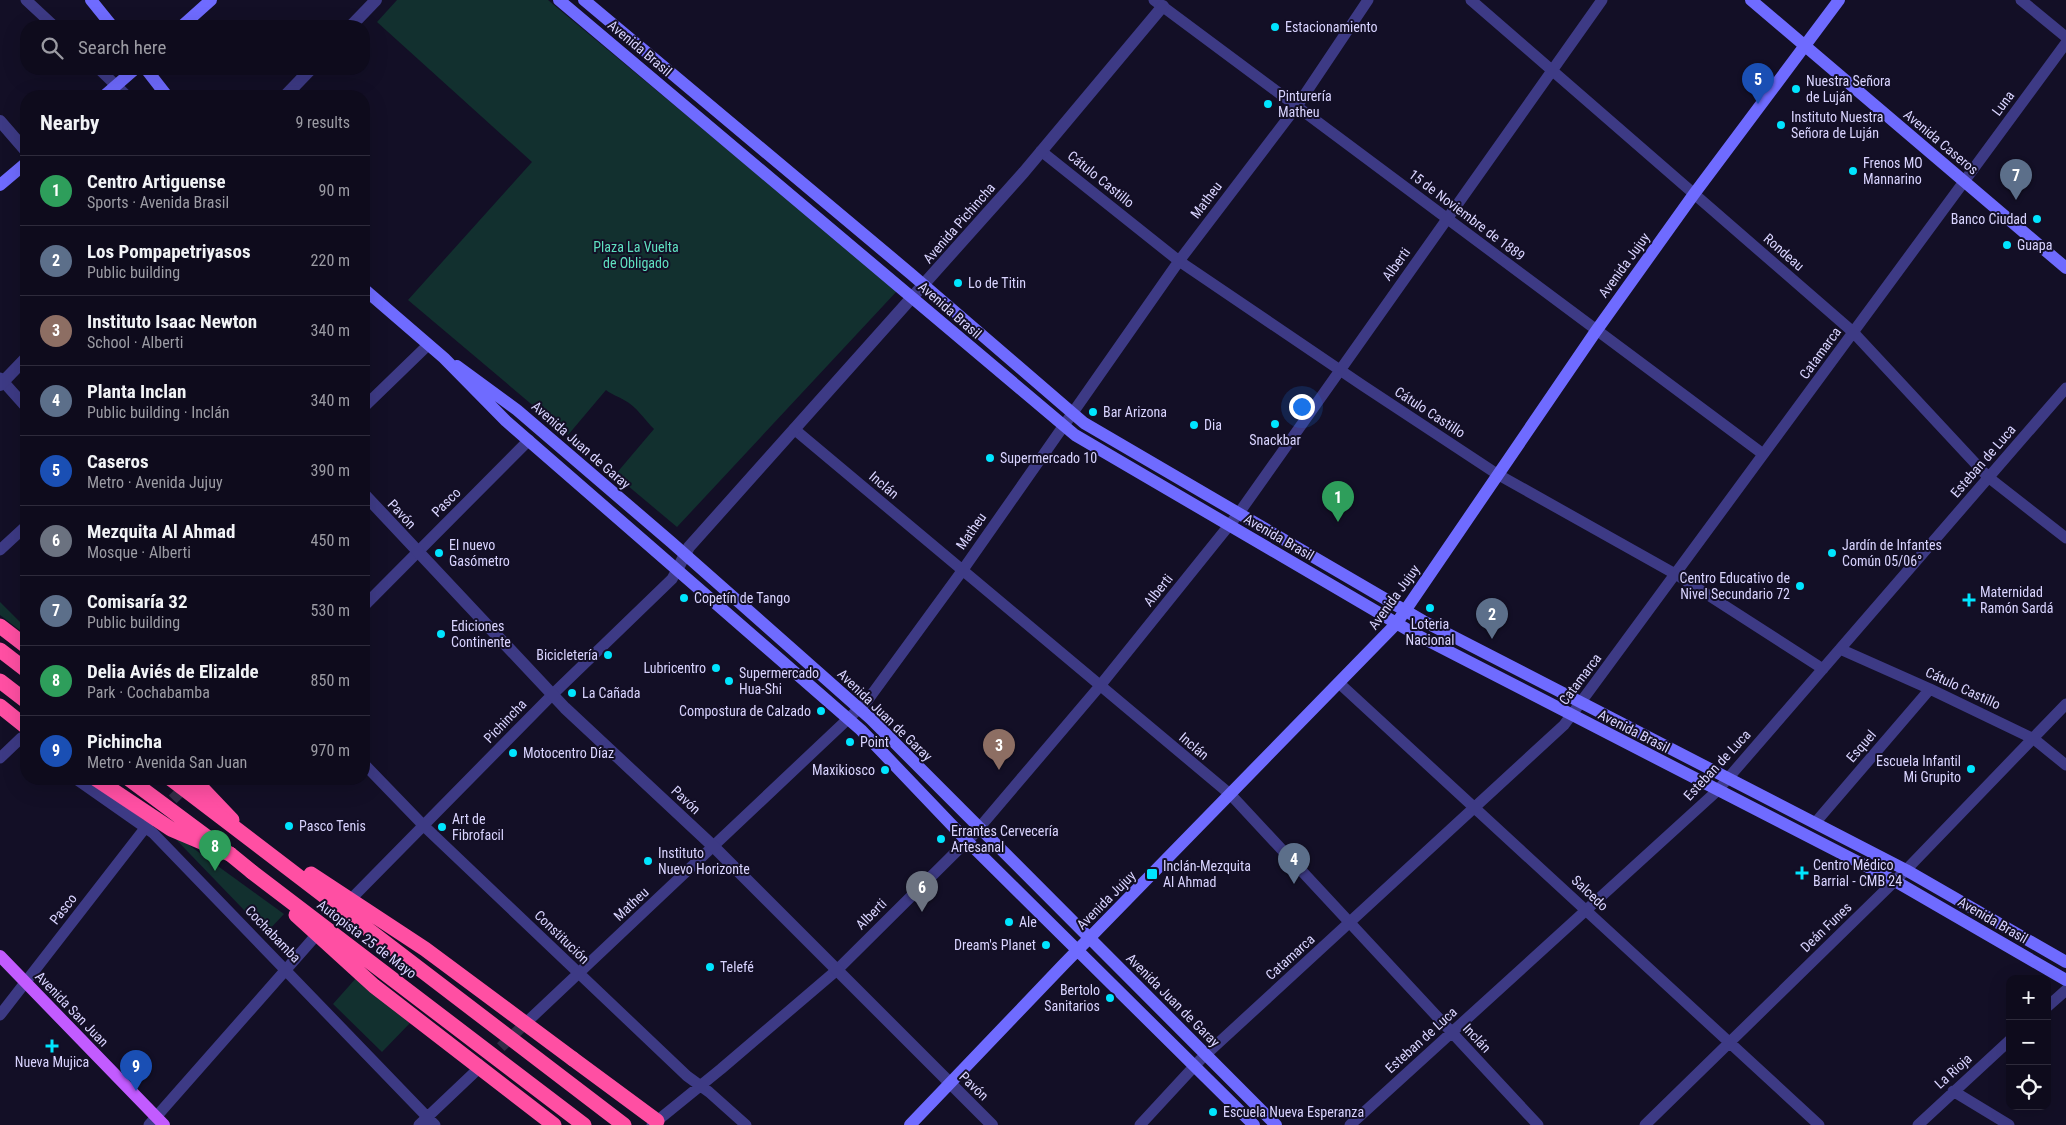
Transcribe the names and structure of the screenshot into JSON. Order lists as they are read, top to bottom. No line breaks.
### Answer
{"streets":{"highway":["Autopista 25 de Mayo"],"main road":["Avenida Brasil","Avenida Caseros","Avenida Jujuy","Avenida Juan de Garay","Avenida San Juan"],"street":["Luna","Cátulo Castillo","Matheu","15 de Noviembre de 1889","Avenida Pichincha","Rondeau","Alberti","Catamarca","Esteban de Luca","Inclán","Pasco","Pavón","Pichincha","Esquel","Salcedo","Deán Funes","Cochabamba","Constitución","La Rioja"]},"crossings":[["Avenida Brasil","Matheu"],["Avenida Brasil","Avenida Pichincha"],["Avenida Brasil","Alberti"],["Avenida Brasil","Avenida Jujuy"],["Avenida Brasil","Catamarca"],["Avenida Brasil","Esteban de Luca"],["Avenida Brasil","Esquel"],["Avenida Brasil","Deán Funes"],["Luna","Avenida Caseros"],["Luna","Catamarca"],["Avenida Caseros","Avenida Jujuy"],["Avenida Caseros","Catamarca"],["Cátulo Castillo","Matheu"],["Cátulo Castillo","Avenida Pichincha"],["Cátulo Castillo","Alberti"],["Cátulo Castillo","Avenida Jujuy"],["Cátulo Castillo","Catamarca"],["Cátulo Castillo","Esteban de Luca"],["Cátulo Castillo","Esquel"],["Cátulo Castillo","Deán Funes"],["Matheu","15 de Noviembre de 1889"],["Matheu","Avenida Juan de Garay"],["Matheu","Inclán"],["Matheu","Pavón"],["Matheu","Constitución"],["15 de Noviembre de 1889","Avenida Pichincha"],["15 de Noviembre de 1889","Alberti"],["15 de Noviembre de 1889","Avenida Jujuy"],["15 de Noviembre de 1889","Catamarca"],["Avenida Pichincha","Avenida Juan de Garay"],["Avenida Pichincha","Inclán"],["Avenida Pichincha","Pichincha"],["Rondeau","Alberti"],["Rondeau","Avenida Jujuy"],["Rondeau","Catamarca"],["Rondeau","Esteban de Luca"],["Alberti","Avenida Juan de Garay"],["Alberti","Inclán"],["Alberti","Pavón"],["Alberti","Constitución"],["Avenida Jujuy","Avenida Juan de Garay"],["Avenida Jujuy","Inclán"],["Avenida Jujuy","Pavón"],["Avenida Jujuy","Salcedo"],["Catamarca","Avenida Juan de Garay"],["Catamarca","Inclán"],["Catamarca","Salcedo"],["Avenida Juan de Garay","Pasco"],["Avenida Juan de Garay","Pichincha"],["Esteban de Luca","Inclán"],["Esteban de Luca","Salcedo"],["Pasco","Pavón"],["Pasco","Cochabamba"],["Pasco","Avenida San Juan"],["Pavón","Pichincha"],["Pichincha","Constitución"],["Salcedo","Deán Funes"]],"parks":["Plaza La Vuelta de Obligado"],"places":{"other":["Estacionamiento","Nuestra Señora de Luján","Pinturería Matheu","Instituto Nuestra Señora de Luján","Frenos MO Mannarino","Banco Ciudad","Guapa","Lo de Titin","Bar Arizona","Snackbar","Dia","Supermercado 10","El nuevo Gasómetro","Jardín de Infantes Común 05/06°","Centro Educativo de Nivel Secundario 72","Copetín de Tango","Loteria Nacional","Ediciones Continente","Bicicletería","Lubricentro","Supermercado Hua-Shi","La Cañada","Compostura de Calzado","Point","Motocentro Díaz","Escuela Infantil Mi Grupito","Maxikiosco","Pasco Tenis","Art de Fibrofacil","Errantes Cervecería Artesanal","Instituto Nuevo Horizonte","Ale","Dream's Planet","Telefé","Bertolo Sanitarios","Escuela Nueva Esperanza"],"health":["Maternidad Ramón Sardá","Centro Médico Barrial - CMB 24","Nueva Mujica"],"transit":["Inclán-Mezquita Al Ahmad"]},"page":{"search":"Search here","pins":["5","7","1","2","3","8","4","6","9"],"heading":["Nearby","9 results"],"list":[{"mark":"1","name":"Centro Artiguense","note":"Sports · Avenida Brasil","value":"90 m"},{"mark":"2","name":"Los Pompapetriyasos","note":"Public building","value":"220 m"},{"mark":"3","name":"Instituto Isaac Newton","note":"School · Alberti","value":"340 m"},{"mark":"4","name":"Planta Inclan","note":"Public building · Inclán","value":"340 m"},{"mark":"5","name":"Caseros","note":"Metro · Avenida Jujuy","value":"390 m"},{"mark":"6","name":"Mezquita Al Ahmad","note":"Mosque · Alberti","value":"450 m"},{"mark":"7","name":"Comisaría 32","note":"Public building","value":"530 m"},{"mark":"8","name":"Delia Aviés de Elizalde","note":"Park · Cochabamba","value":"850 m"},{"mark":"9","name":"Pichincha","note":"Metro · Avenida San Juan","value":"970 m"}],"map_buttons":["+","−"]}}
